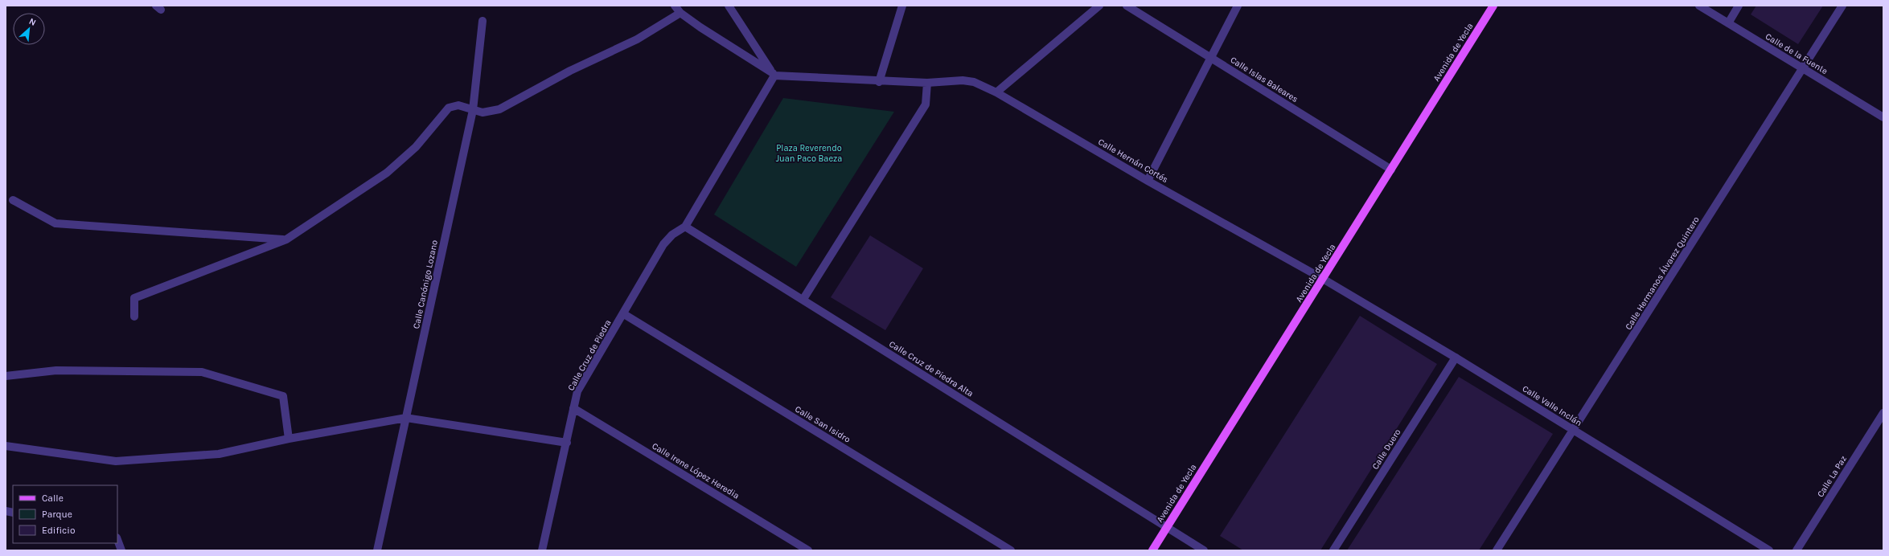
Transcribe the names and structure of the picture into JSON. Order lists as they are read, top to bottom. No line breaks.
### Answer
{"streets":{"main road":["Avenida de Yecla"],"street":["Calle de la Fuente","Calle Islas Baleares","Calle Hernán Cortés","Calle Hermanos Álvarez Quintero","Calle Canónigo Lozano","Calle Cruz de Piedra","Calle Cruz de Piedra Alta","Calle Valle Inclán","Calle San Isidro","Calle Duero","Calle Irene López Heredia","Calle La Paz"]},"crossings":[["Avenida de Yecla","Calle Islas Baleares"],["Avenida de Yecla","Calle Hernán Cortés"],["Avenida de Yecla","Calle Cruz de Piedra Alta"],["Avenida de Yecla","Calle Valle Inclán"],["Calle de la Fuente","Calle Hermanos Álvarez Quintero"],["Calle Hernán Cortés","Calle Valle Inclán"],["Calle Hermanos Álvarez Quintero","Calle Valle Inclán"],["Calle Cruz de Piedra","Calle Cruz de Piedra Alta"],["Calle Cruz de Piedra","Calle San Isidro"],["Calle Cruz de Piedra","Calle Irene López Heredia"],["Calle Valle Inclán","Calle Duero"]],"parks":["Plaza Reverendo Juan Paco Baeza"],"legend":["Calle","Parque","Edificio"],"north":"top right"}
